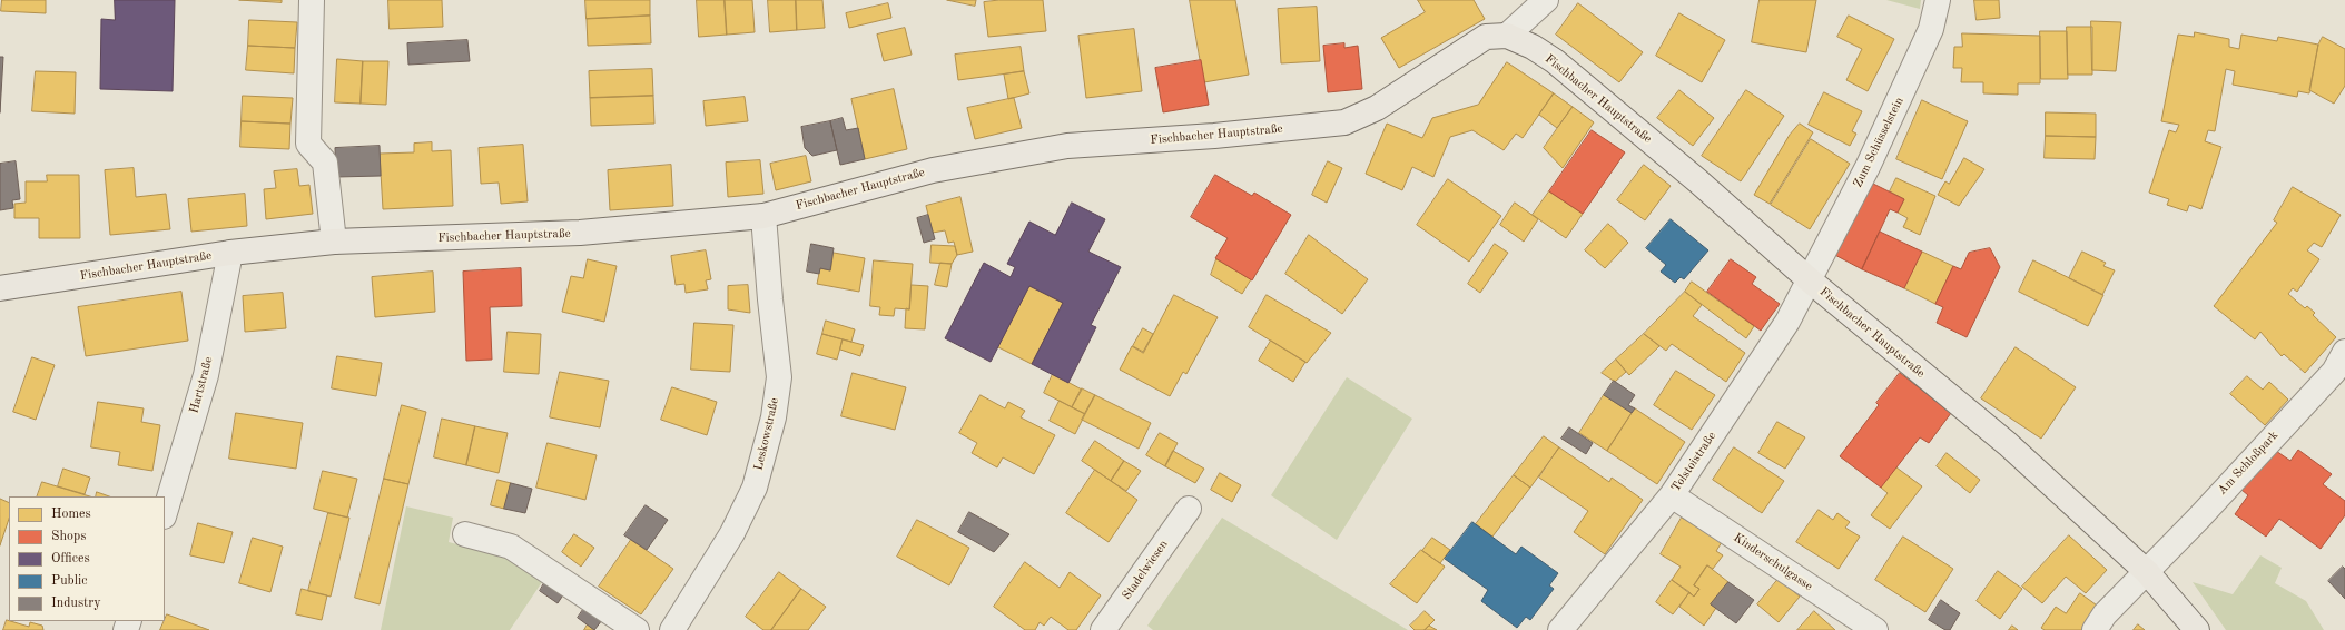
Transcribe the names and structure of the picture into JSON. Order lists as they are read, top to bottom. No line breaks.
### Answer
{"streets":{"main road":["Fischbacher Hauptstraße"],"street":["Zum Schüsselstein","Hartstraße","Leskowstraße","Tolstoistraße","Am Schloßpark","Kinderschulgasse","Stadelwiesen"]},"crossings":[["Fischbacher Hauptstraße","Zum Schüsselstein"],["Fischbacher Hauptstraße","Hartstraße"],["Fischbacher Hauptstraße","Leskowstraße"],["Fischbacher Hauptstraße","Tolstoistraße"],["Fischbacher Hauptstraße","Am Schloßpark"],["Zum Schüsselstein","Tolstoistraße"],["Tolstoistraße","Kinderschulgasse"]],"legend":["Homes","Shops","Offices","Public","Industry"]}
